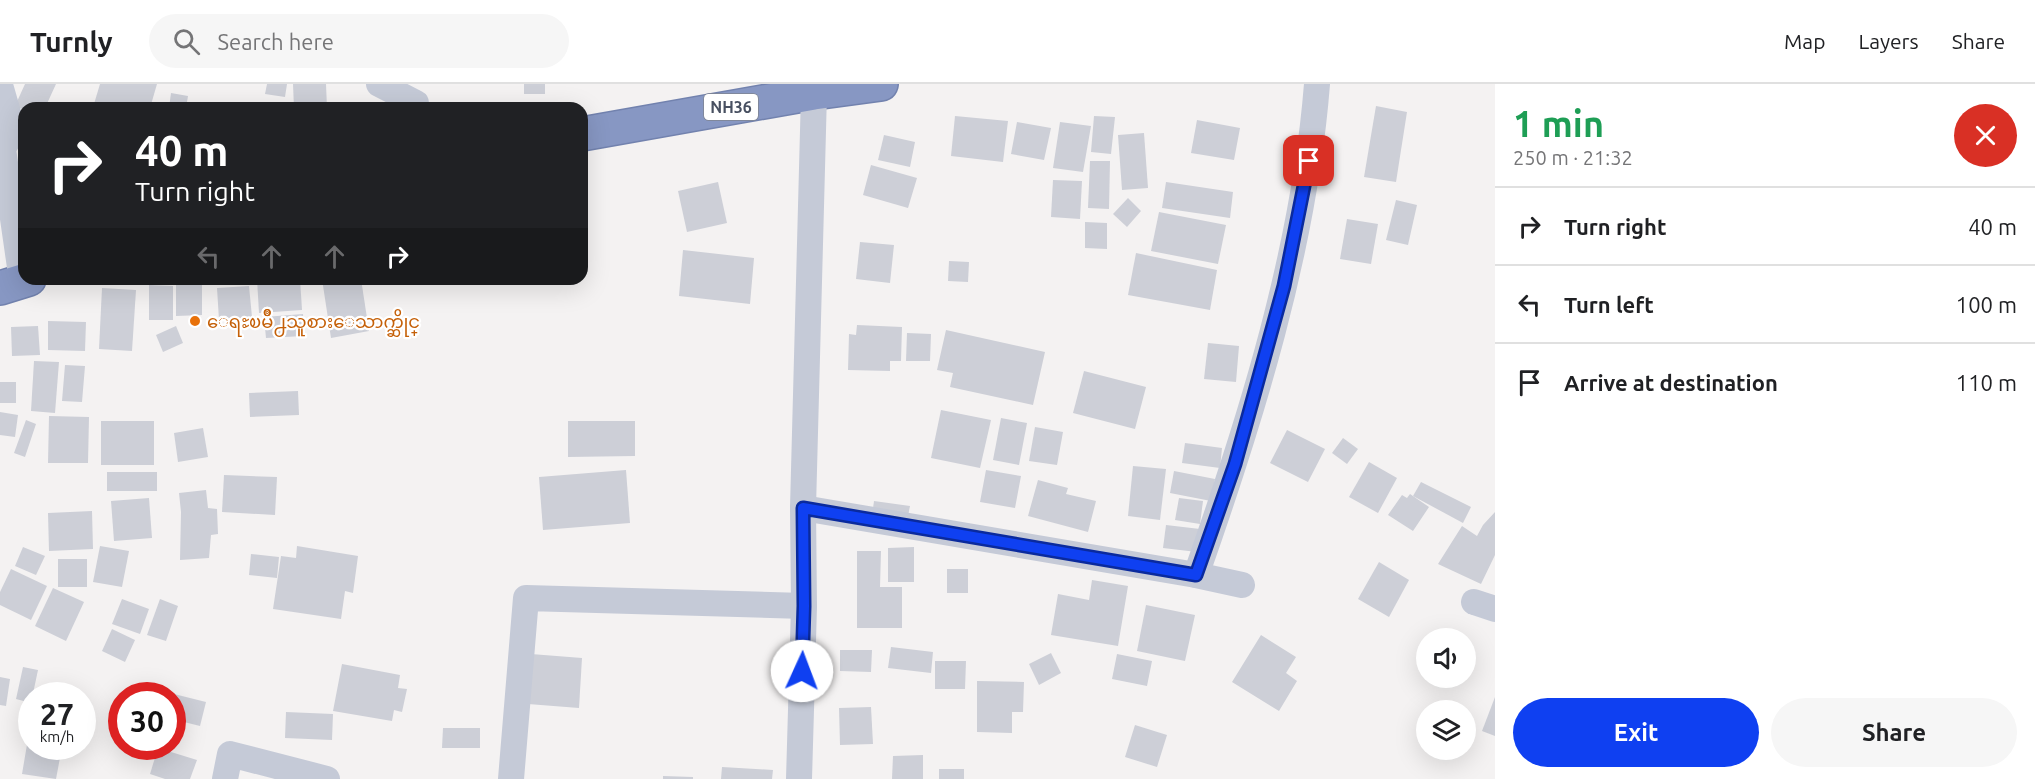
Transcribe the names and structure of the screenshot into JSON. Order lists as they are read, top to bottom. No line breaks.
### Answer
{"streets":{"highway":["NH36"]},"places":["ေရႊၿမိဳ႕သူစားေသာက္ဆိုင္"],"page":{"header":"Turnly","search":"Search here","nav":["Map","Layers","Share"],"heading":["1 min","250 m · 21:32"],"turn":["40 m","Turn right"],"list":[{"name":"Turn right","value":"40 m"},{"name":"Turn left","value":"100 m"},{"name":"Arrive at destination","value":"110 m"}],"speed":"27 km/h","limit":"30","buttons":["Exit","Share"]}}
